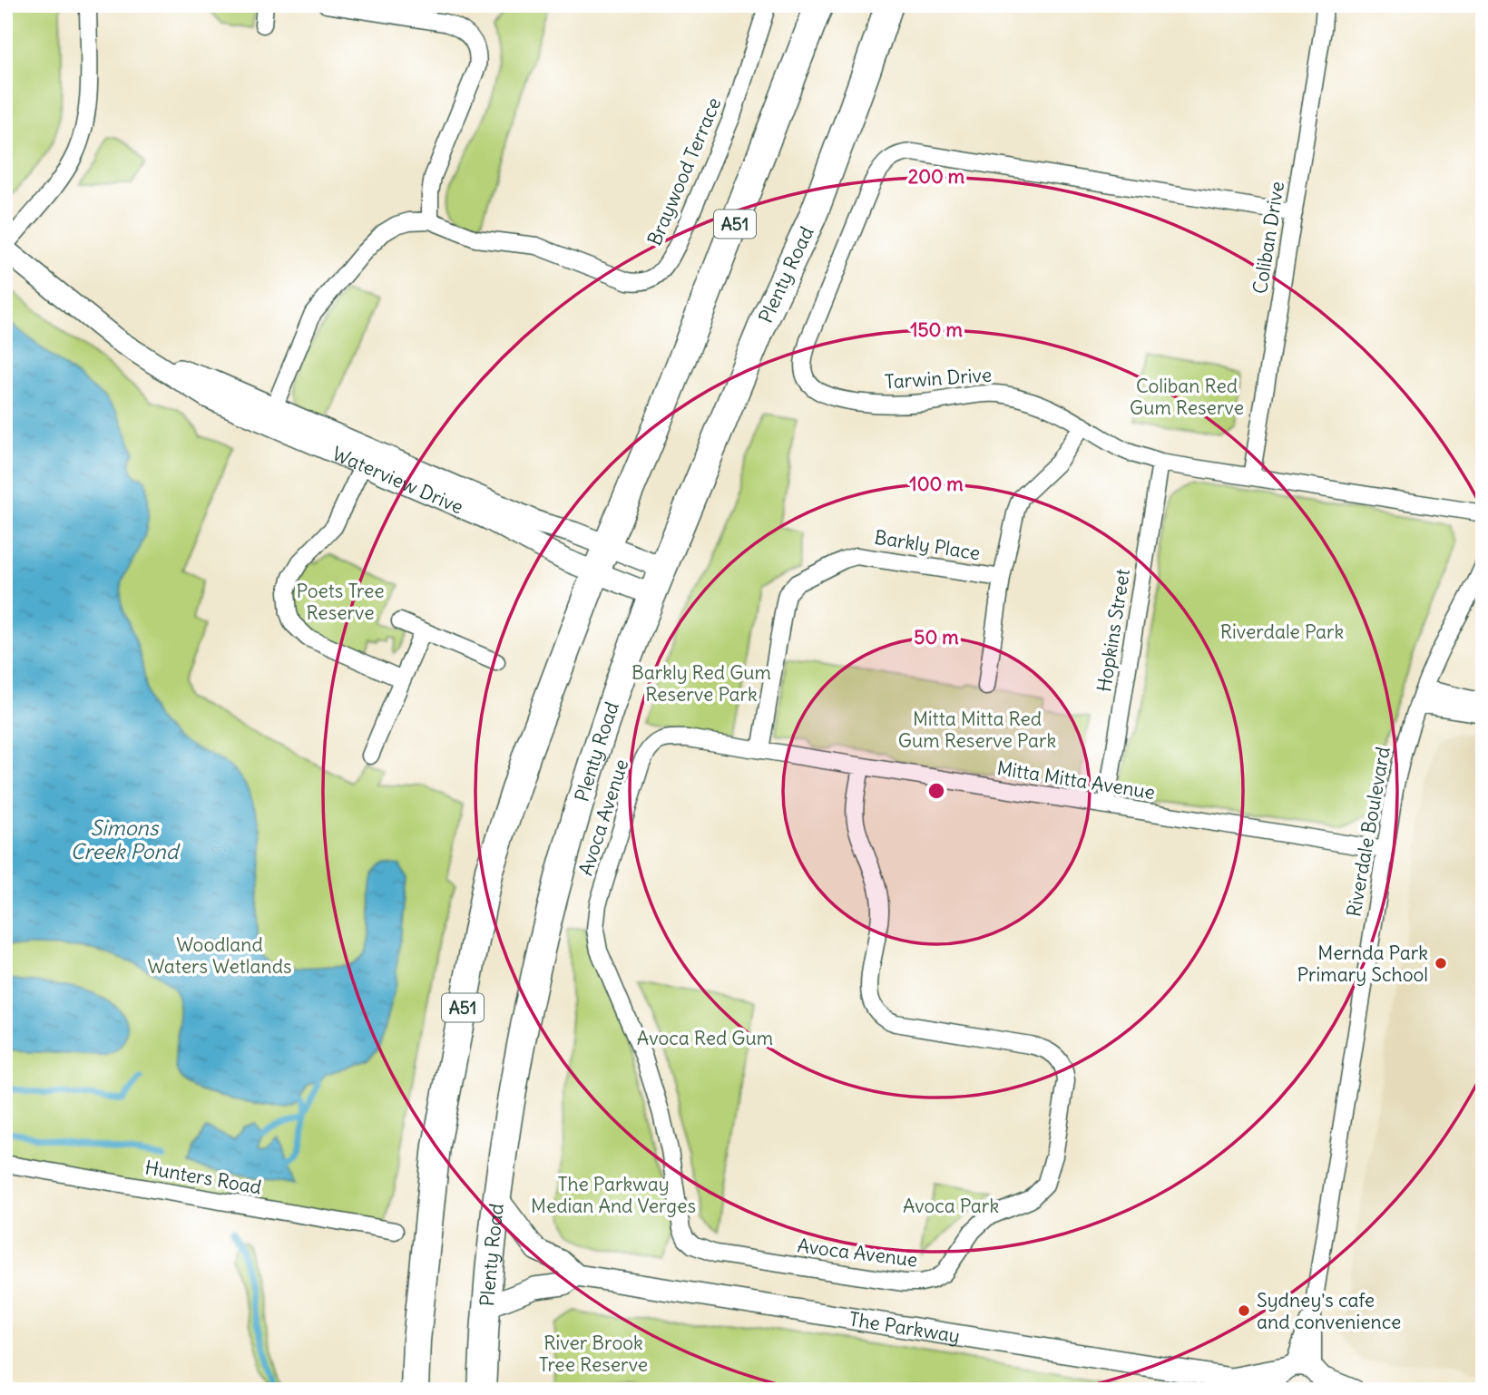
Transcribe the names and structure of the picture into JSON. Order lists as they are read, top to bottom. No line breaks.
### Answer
{"streets":{"highway":["A51","Plenty Road"],"street":["Braywood Terrace","Coliban Drive","Tarwin Drive","Waterview Drive","Barkly Place","Hopkins Street","Mitta Mitta Avenue","Avoca Avenue","Riverdale Boulevard","Hunters Road","The Parkway"]},"crossings":[["Braywood Terrace","Waterview Drive"],["A51","Waterview Drive"],["Coliban Drive","Tarwin Drive"],["Plenty Road","Waterview Drive"],["Plenty Road","The Parkway"],["Tarwin Drive","Barkly Place"],["Tarwin Drive","Hopkins Street"],["Barkly Place","Mitta Mitta Avenue"],["Barkly Place","Avoca Avenue"],["Hopkins Street","Mitta Mitta Avenue"],["Mitta Mitta Avenue","Avoca Avenue"],["Mitta Mitta Avenue","Riverdale Boulevard"],["Riverdale Boulevard","The Parkway"]],"water":["Simons Creek Pond"],"parks":["Coliban Red Gum Reserve","Poets Tree Reserve","Riverdale Park","Barkly Red Gum Reserve Park","Mitta Mitta Red Gum Reserve Park","Woodland Waters Wetlands","Avoca Red Gum","The Parkway Median And Verges","Avoca Park","River Brook Tree Reserve"],"places":["Mernda Park Primary School","Sydney's cafe and convenience"],"rings":["200 m","150 m","100 m","50 m"]}
